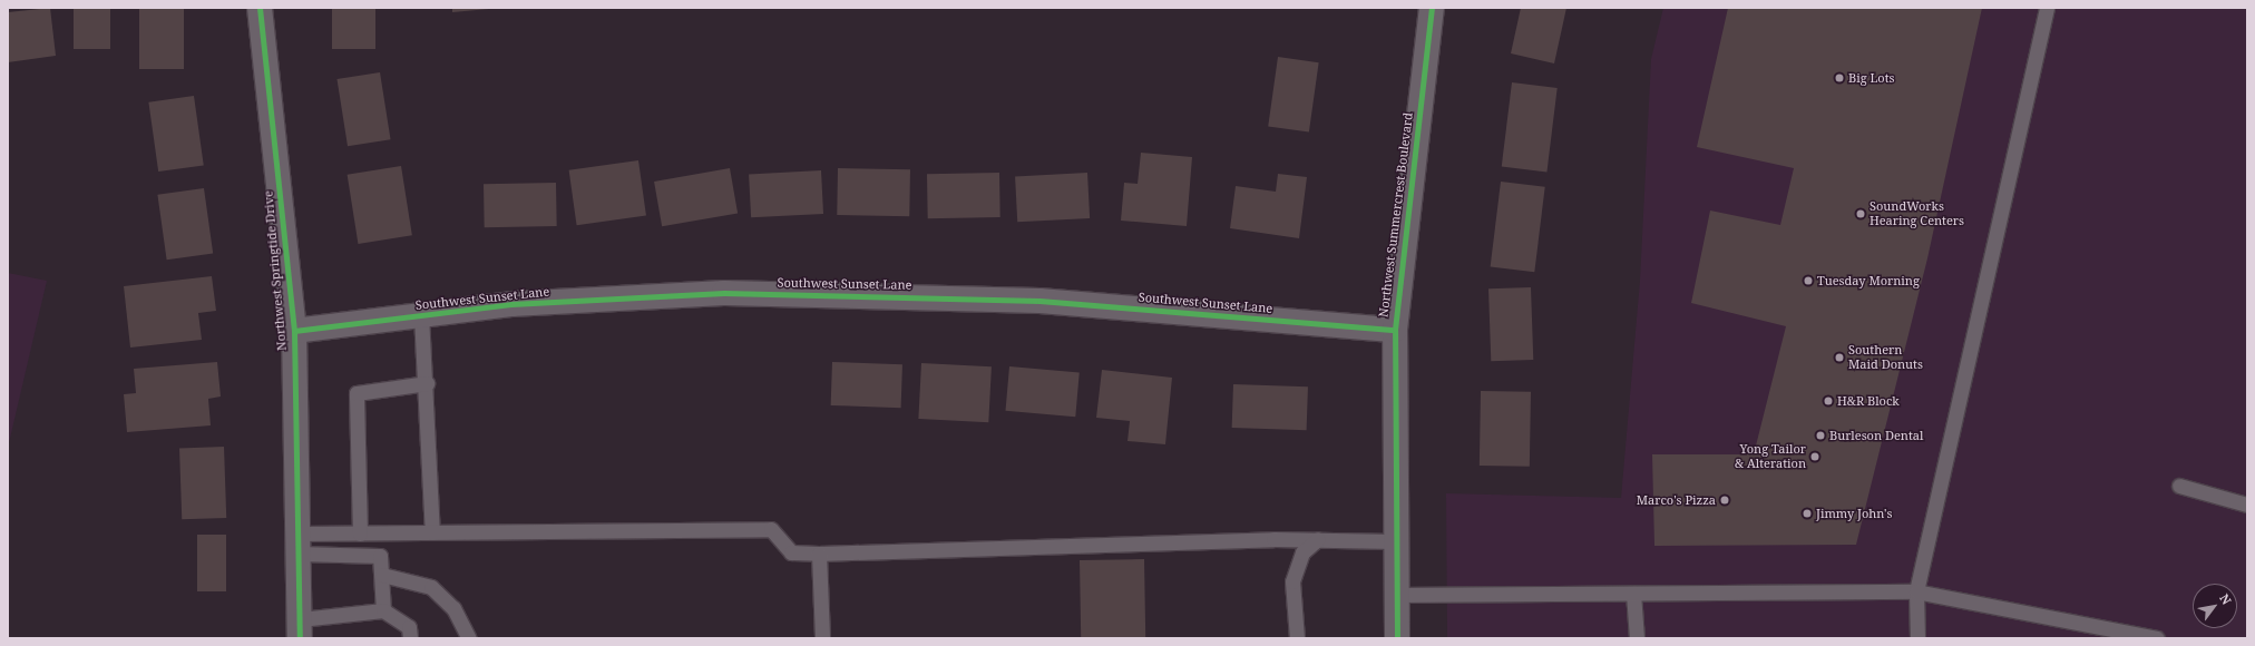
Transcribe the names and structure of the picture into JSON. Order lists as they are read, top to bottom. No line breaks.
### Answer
{"streets":{"street":["Northwest Summercrest Boulevard","Northwest Springtide Drive","Southwest Sunset Lane"]},"crossings":[["Northwest Summercrest Boulevard","Southwest Sunset Lane"],["Northwest Springtide Drive","Southwest Sunset Lane"]],"places":["Big Lots","SoundWorks Hearing Centers","Tuesday Morning","Southern Maid Donuts","H&R Block","Burleson Dental","Yong Tailor & Alteration","Marco's Pizza","Jimmy John's"],"north":"top right"}
